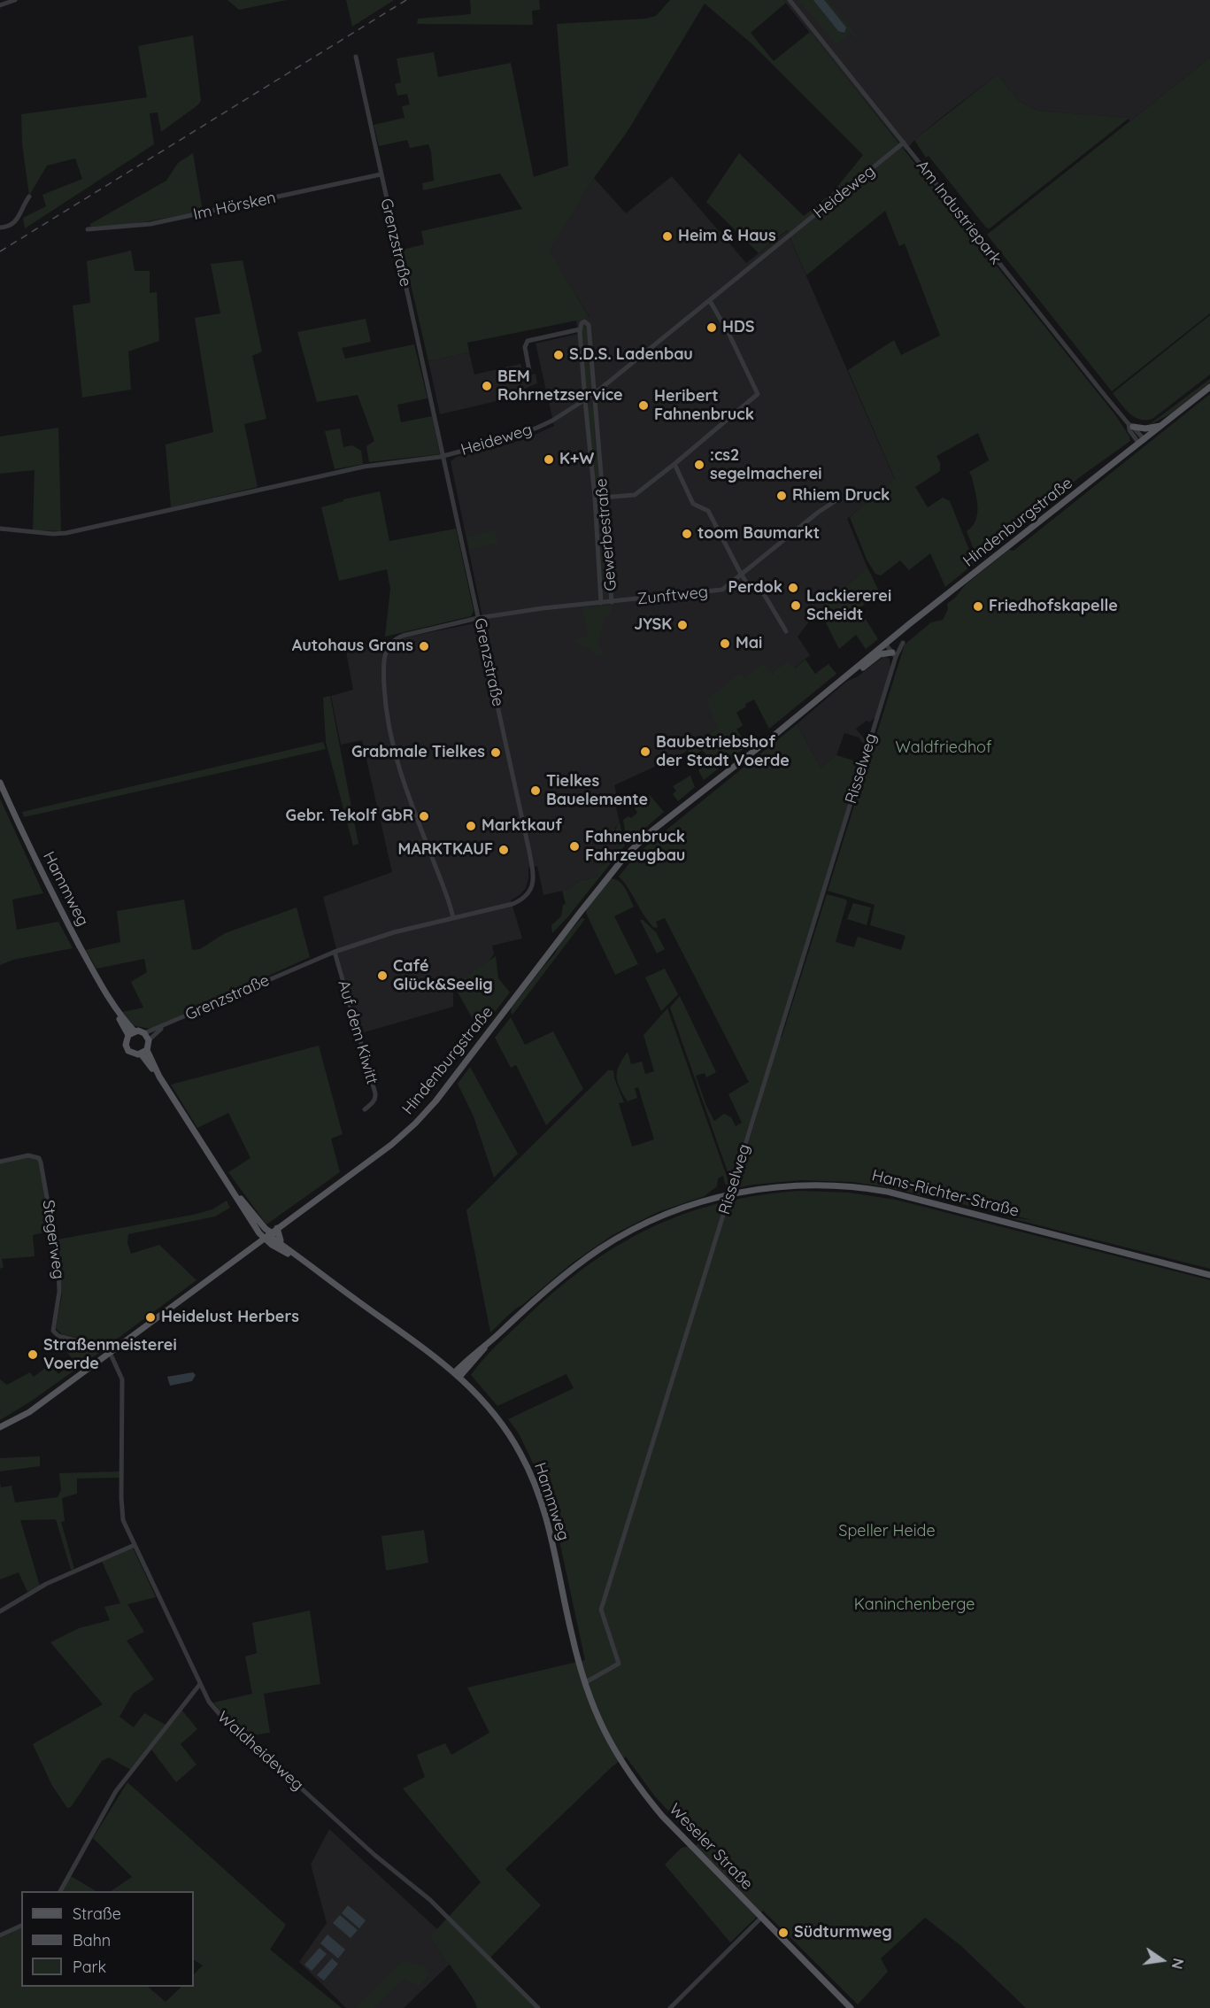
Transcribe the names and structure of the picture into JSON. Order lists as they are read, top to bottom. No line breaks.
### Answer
{"streets":{"main road":["Hindenburgstraße","Hammweg","Hans-Richter-Straße","Weseler Straße"],"street":["Heideweg","Im Hörsken","Am Industriepark","Grenzstraße","Gewerbestraße","Zunftweg","Risselweg","Auf dem Kiwitt","Stegerweg","Waldheideweg"]},"crossings":[["Heideweg","Am Industriepark"],["Heideweg","Grenzstraße"],["Heideweg","Gewerbestraße"],["Im Hörsken","Grenzstraße"],["Am Industriepark","Hindenburgstraße"],["Grenzstraße","Zunftweg"],["Grenzstraße","Hammweg"],["Grenzstraße","Auf dem Kiwitt"],["Hindenburgstraße","Risselweg"],["Hindenburgstraße","Hammweg"],["Hindenburgstraße","Stegerweg"],["Hindenburgstraße","Waldheideweg"],["Gewerbestraße","Zunftweg"],["Risselweg","Hammweg"],["Risselweg","Hans-Richter-Straße"],["Risselweg","Weseler Straße"],["Hammweg","Hans-Richter-Straße"],["Hammweg","Weseler Straße"],["Stegerweg","Waldheideweg"]],"parks":["Waldfriedhof","Speller Heide","Kaninchenberge"],"places":["Heim & Haus","HDS","S.D.S. Ladenbau","BEM Rohrnetzservice","Heribert Fahnenbruck","K+W",":cs2 segelmacherei","Rhiem Druck","toom Baumarkt","Perdok","Lackiererei Scheidt","Friedhofskapelle","JYSK","Mai","Autohaus Grans","Baubetriebshof der Stadt Voerde","Grabmale Tielkes","Tielkes Bauelemente","Gebr. Tekolf GbR","Marktkauf","Fahnenbruck Fahrzeugbau","MARKTKAUF","Café Glück&Seelig","Heidelust Herbers","Straßenmeisterei Voerde","Südturmweg"],"legend":["Straße","Bahn","Park"],"north":"right"}
